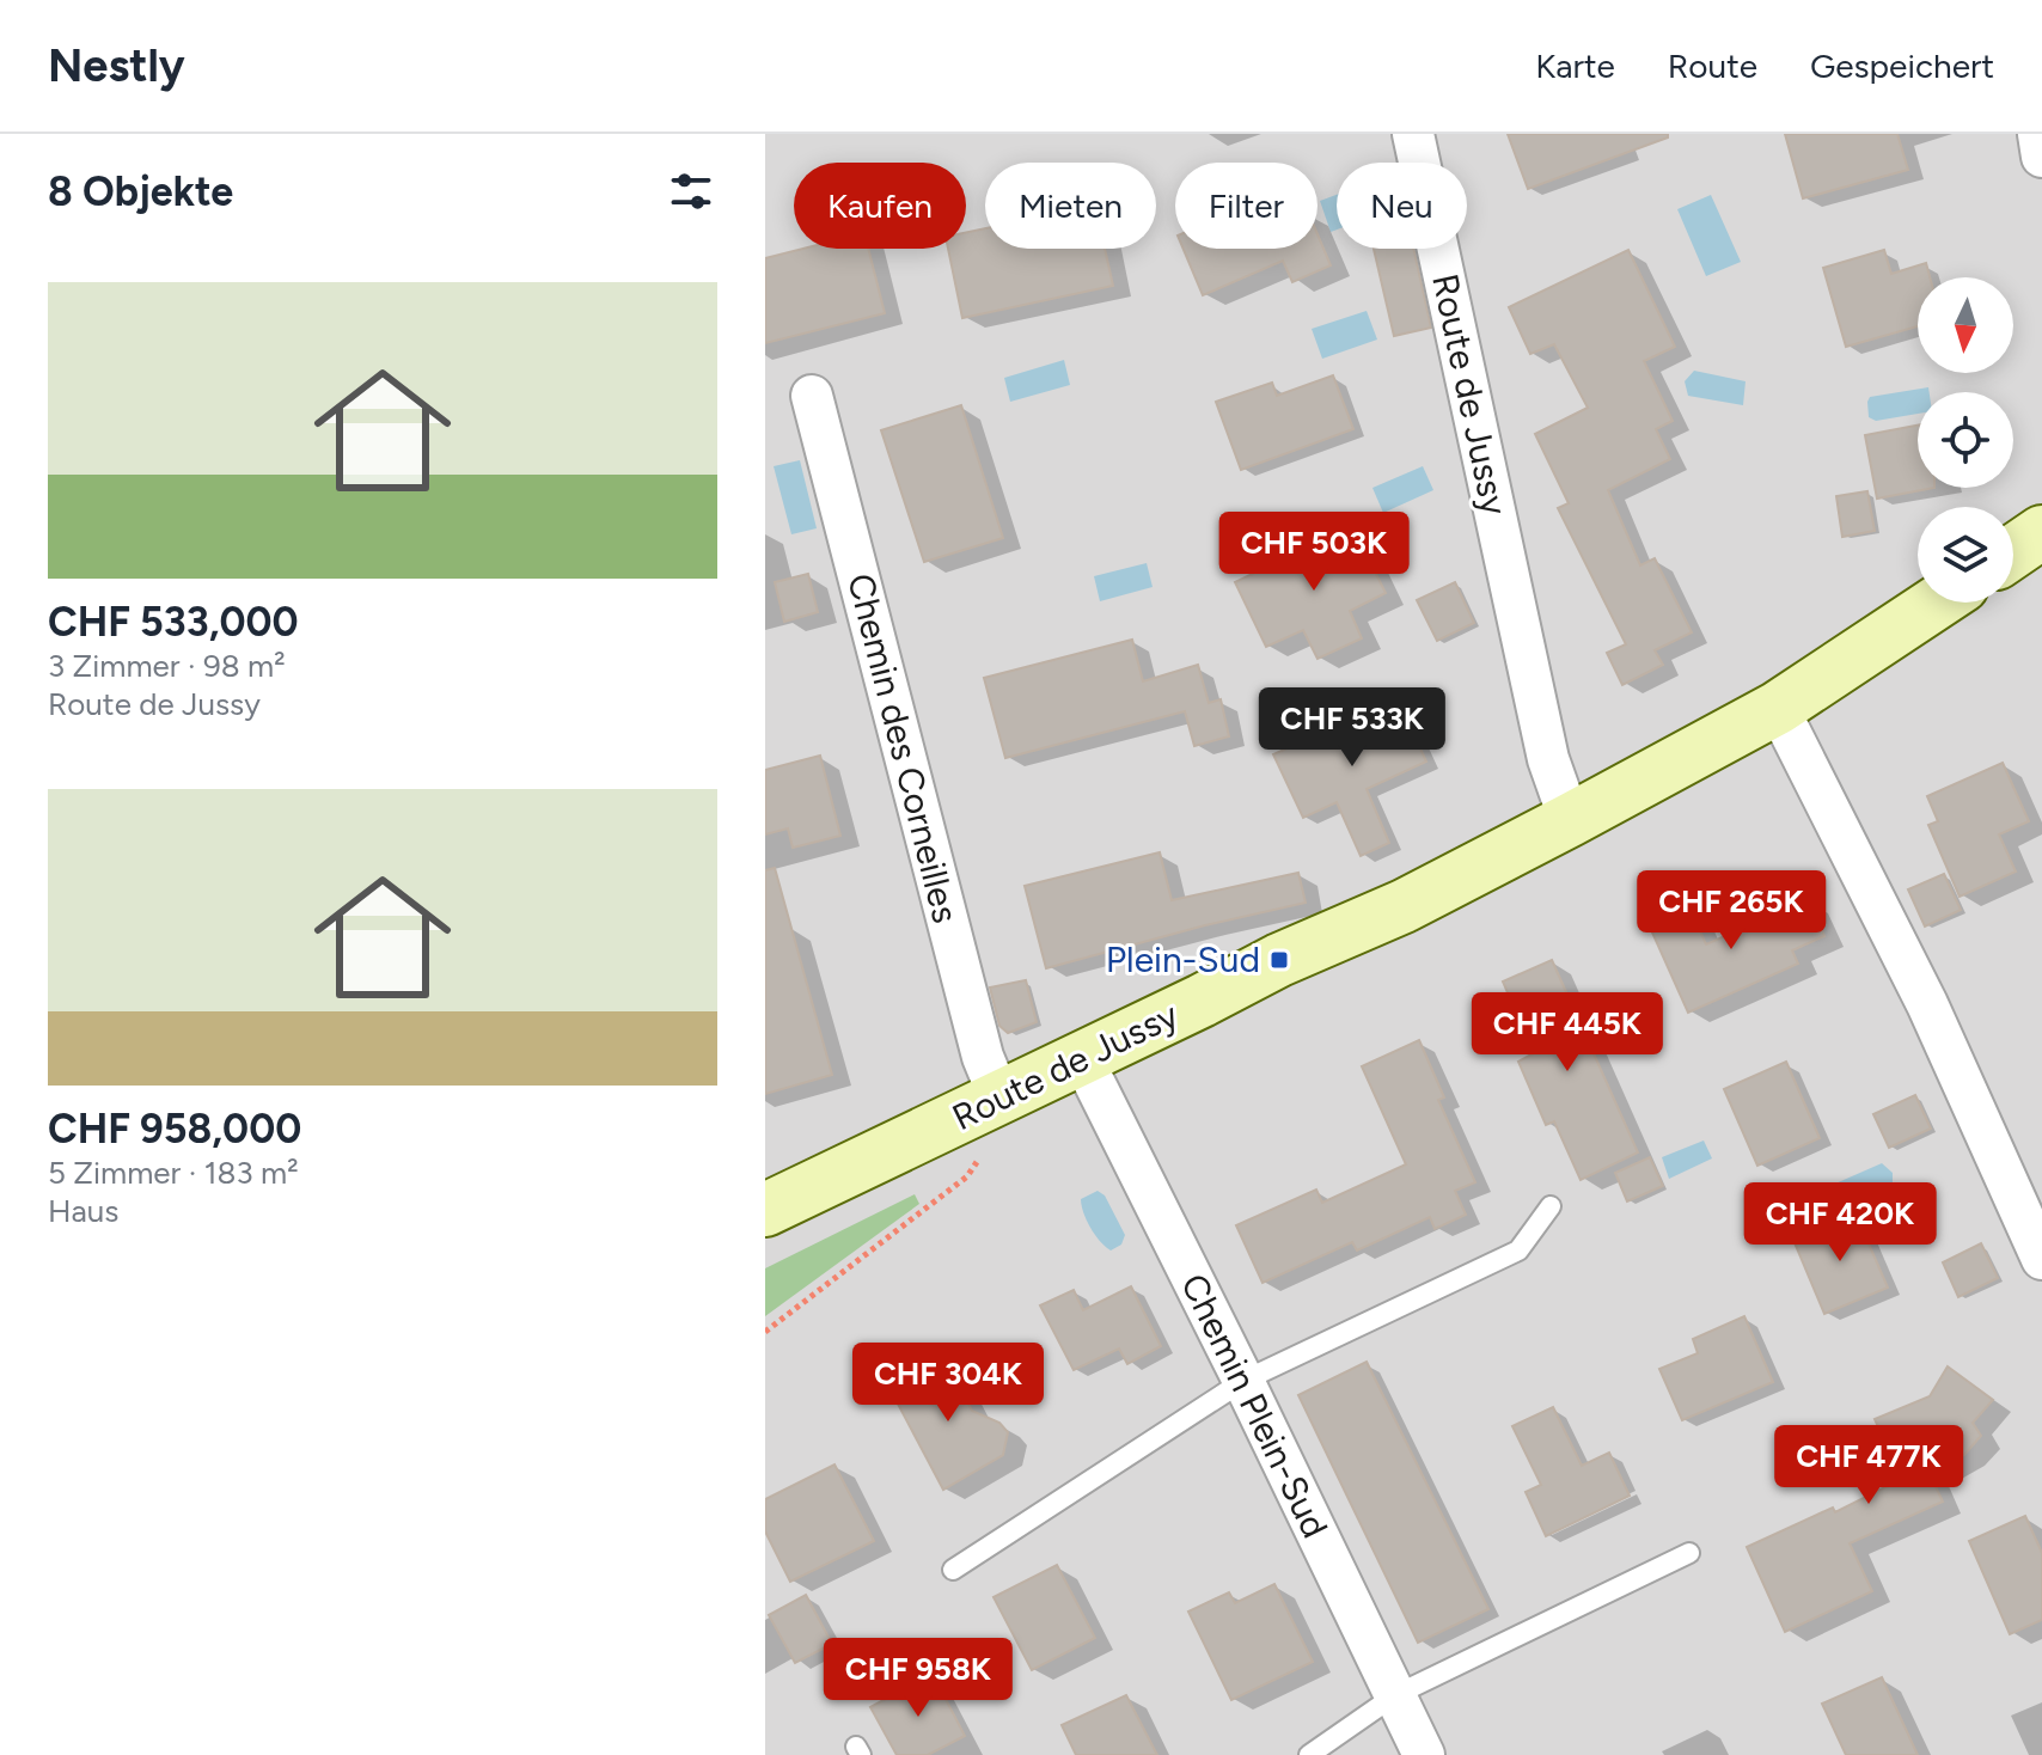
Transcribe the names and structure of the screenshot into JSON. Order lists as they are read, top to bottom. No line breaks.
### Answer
{"streets":{"main road":["Route de Jussy"],"street":["Chemin des Corneilles","Chemin Plein-Sud"]},"crossings":[["Route de Jussy","Chemin des Corneilles"],["Route de Jussy","Chemin Plein-Sud"]],"places":{"transit":["Plein-Sud"]},"north":"bottom","page":{"header":"Nestly","nav":["Karte","Route","Gespeichert"],"heading":"8 Objekte","chip":["Kaufen","Mieten","Filter","Neu"],"list":[{"name":"CHF 533,000","note":"3 Zimmer · 98 m² · Route de Jussy"},{"name":"CHF 958,000","note":"5 Zimmer · 183 m² · Haus"}],"price":["CHF 503K","CHF 533K","CHF 265K","CHF 445K","CHF 420K","CHF 304K","CHF 477K","CHF 958K"]}}
